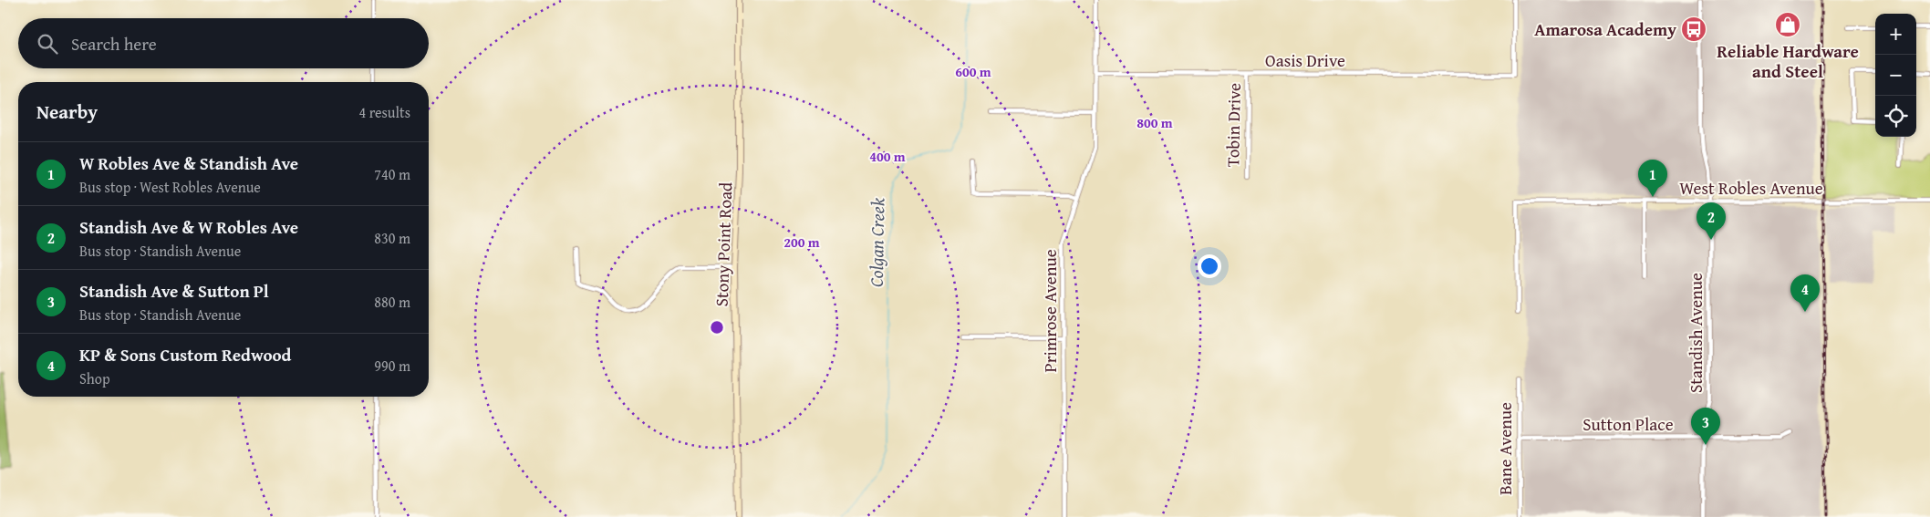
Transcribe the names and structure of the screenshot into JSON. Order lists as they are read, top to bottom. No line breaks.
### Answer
{"streets":{"main road":["Stony Point Road"],"street":["Oasis Drive","Tobin Drive","West Robles Avenue","Primrose Avenue","Standish Avenue","Sutton Place","Bane Avenue"]},"crossings":[["Oasis Drive","Tobin Drive"],["Oasis Drive","Primrose Avenue"],["West Robles Avenue","Standish Avenue"],["Standish Avenue","Sutton Place"],["Sutton Place","Bane Avenue"]],"water":["Colgan Creek"],"places":{"shop":["Reliable Hardware and Steel"],"bus stop":["Amarosa Academy"]},"page":{"map_buttons":["+","−"],"search":"Search here","heading":["Nearby","4 results"],"list":[{"mark":"1","name":"W Robles Ave & Standish Ave","note":"Bus stop · West Robles Avenue","value":"740 m"},{"mark":"2","name":"Standish Ave & W Robles Ave","note":"Bus stop · Standish Avenue","value":"830 m"},{"mark":"3","name":"Standish Ave & Sutton Pl","note":"Bus stop · Standish Avenue","value":"880 m"},{"mark":"4","name":"KP & Sons Custom Redwood","note":"Shop","value":"990 m"}],"pins":["1","2","4","3"]},"rings":["600 m","800 m","400 m","200 m"]}
